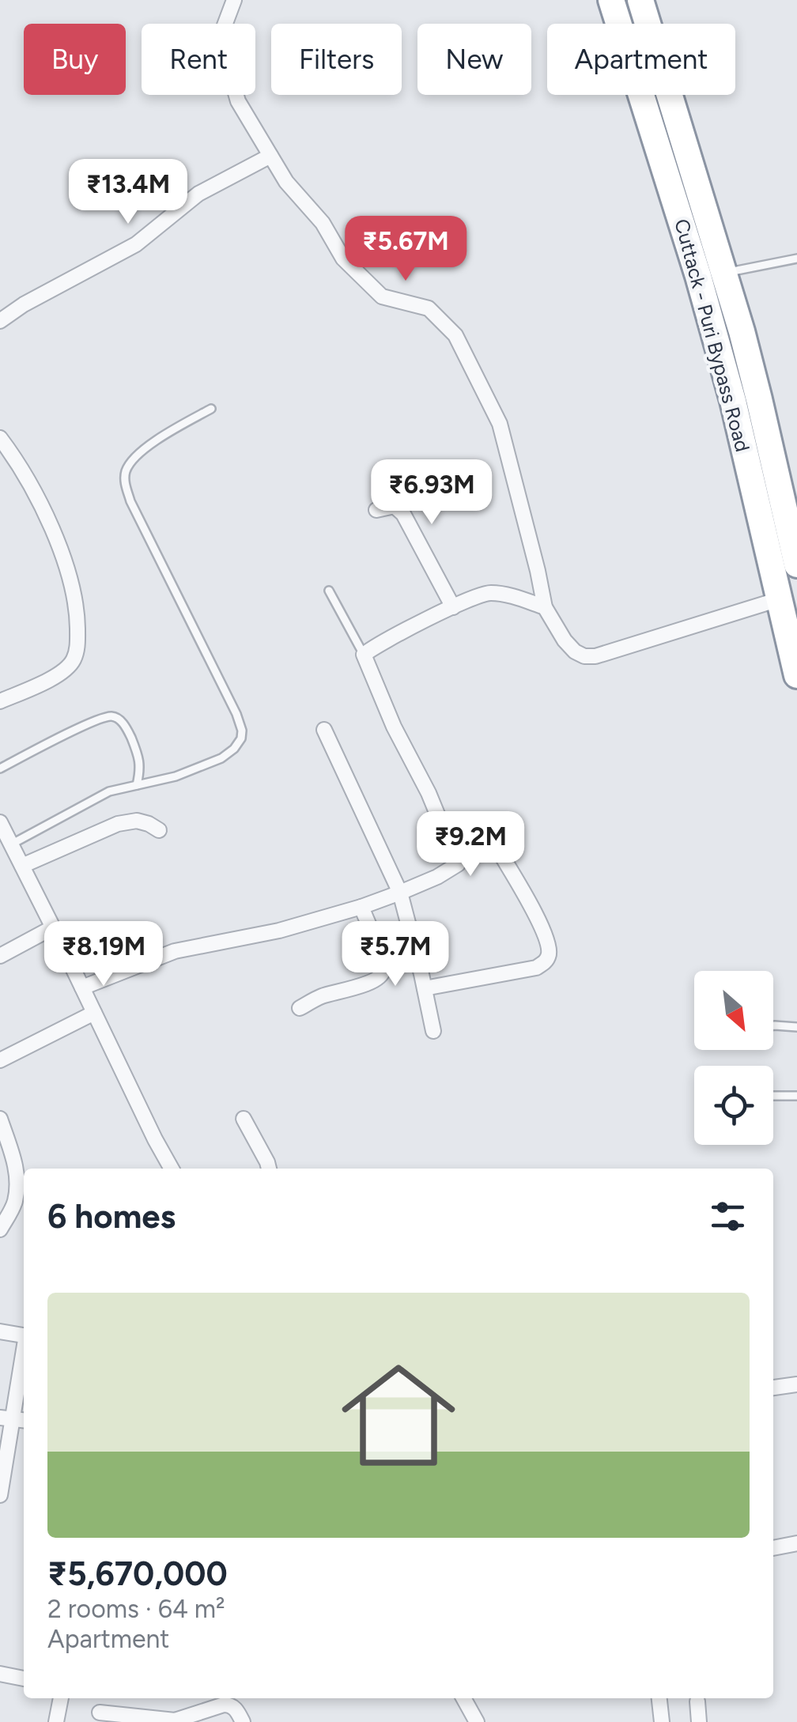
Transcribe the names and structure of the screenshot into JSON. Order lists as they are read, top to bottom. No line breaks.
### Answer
{"streets":{"highway":["Cuttack - Puri Bypass Road"]},"north":"bottom right","page":{"chip":["Buy","Rent","Filters","New","Apartment"],"price":["₹13.4M","₹5.67M","₹6.93M","₹9.2M","₹8.19M","₹5.7M"],"heading":"6 homes","list":[{"name":"₹5,670,000","note":"2 rooms · 64 m² · Apartment"}]}}
